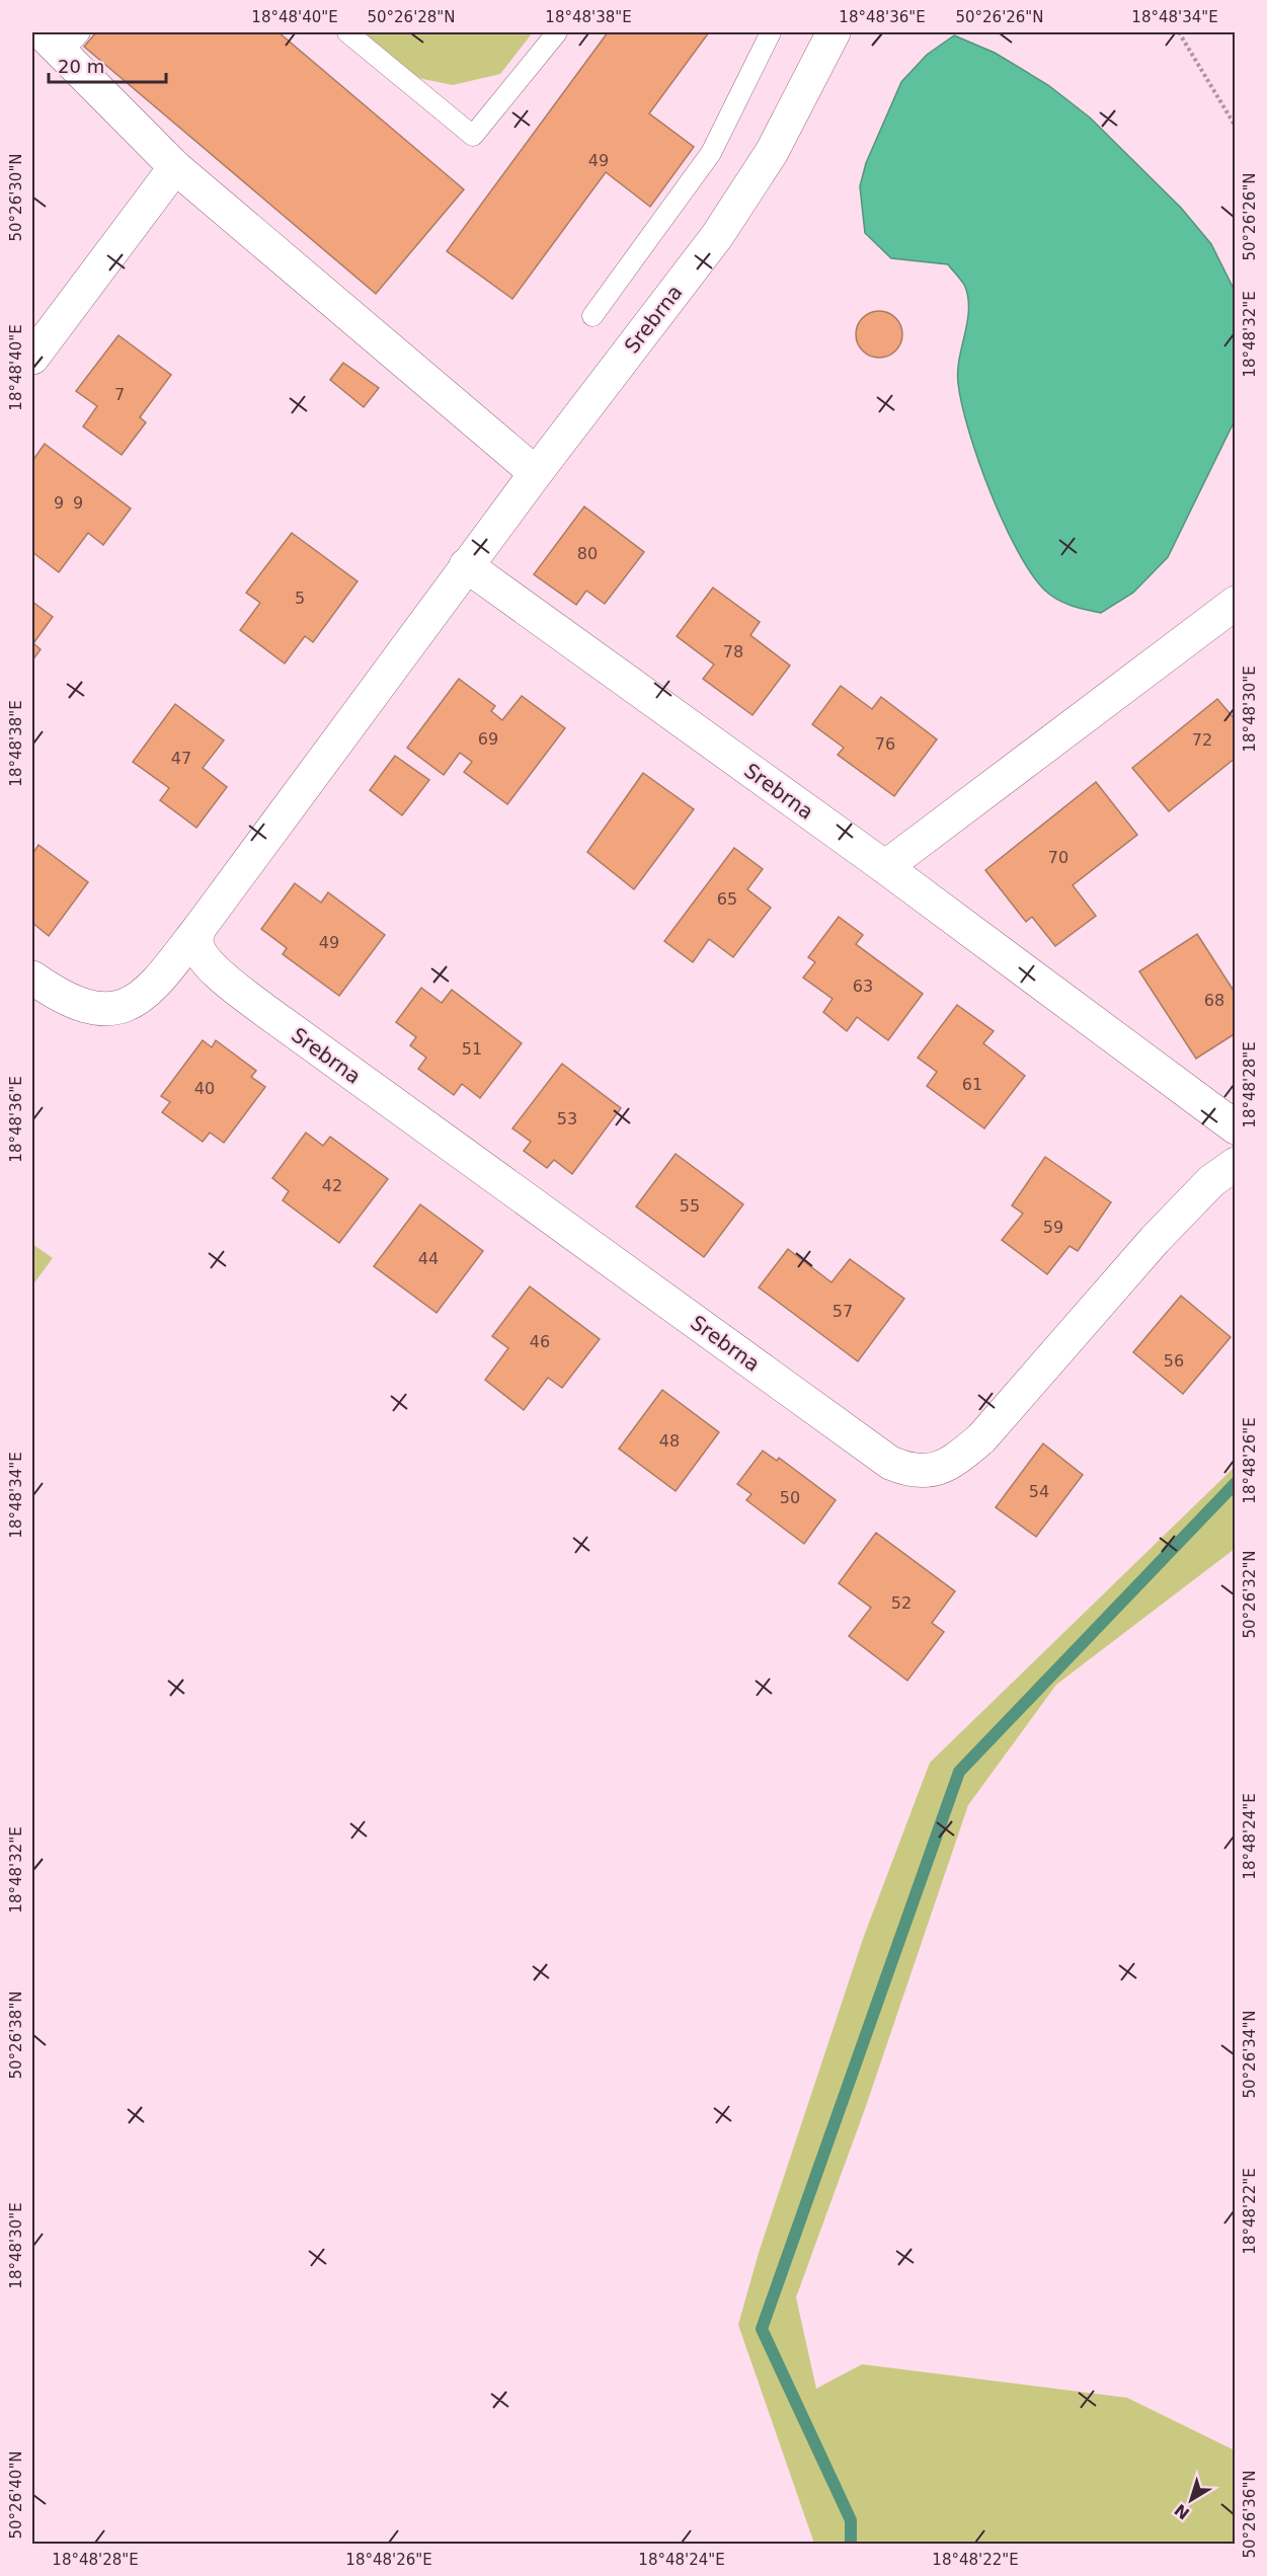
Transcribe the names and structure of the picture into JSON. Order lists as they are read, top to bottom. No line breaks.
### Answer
{"streets":{"street":["Srebrna"]},"house_numbers":["49","7","9","9","80","5","78","69","72","76","47","70","65","49","63","68","51","61","40","53","42","55","59","44","57","46","56","48","54","50","52"],"scale_bar":"20 m","north":"bottom left","coordinates":["18°48'40\"E","50°26'28\"N","18°48'38\"E","18°48'36\"E","50°26'26\"N","18°48'34\"E","50°26'30\"N","18°48'32\"E","18°48'30\"E","18°48'28\"E","18°48'26\"E","50°26'32\"N","18°48'24\"E","50°26'38\"N","50°26'34\"N","18°48'22\"E","50°26'40\"N","50°26'36\"N"]}
